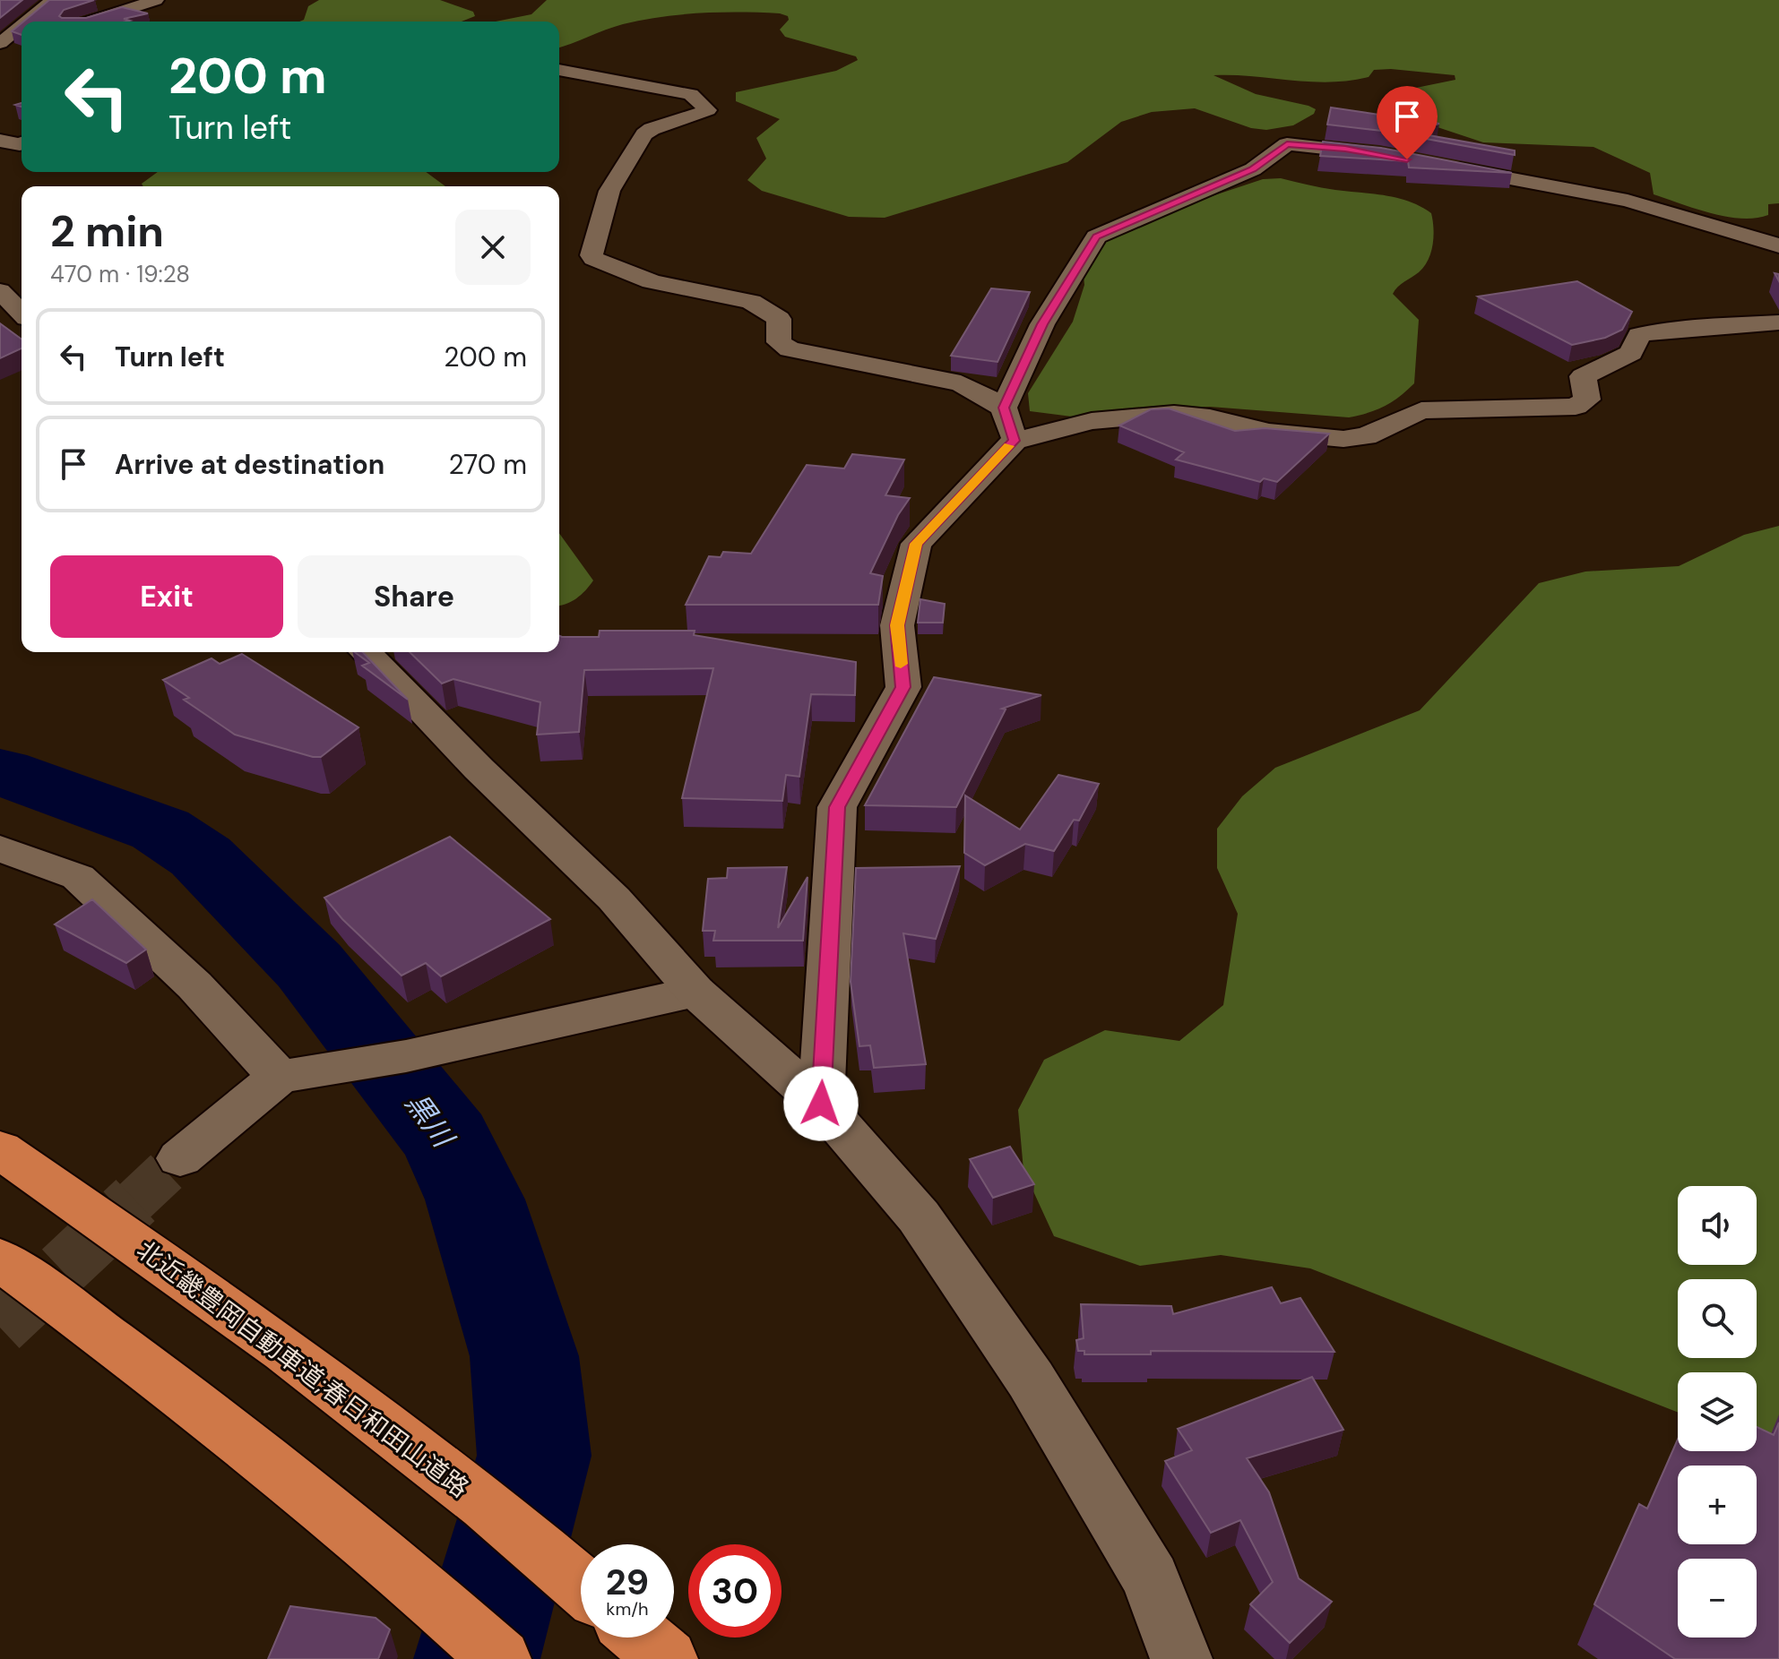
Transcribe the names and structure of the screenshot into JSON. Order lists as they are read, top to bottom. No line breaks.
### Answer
{"streets":{"highway":["北近畿豊岡自動車道;春日和田山道路"]},"water":["黒川"],"page":{"turn":["200 m","Turn left"],"heading":["2 min","470 m · 19:28"],"list":[{"name":"Turn left","value":"200 m"},{"name":"Arrive at destination","value":"270 m"}],"buttons":["Exit","Share"],"map_buttons":["+","−"],"speed":"29 km/h","limit":"30"}}
